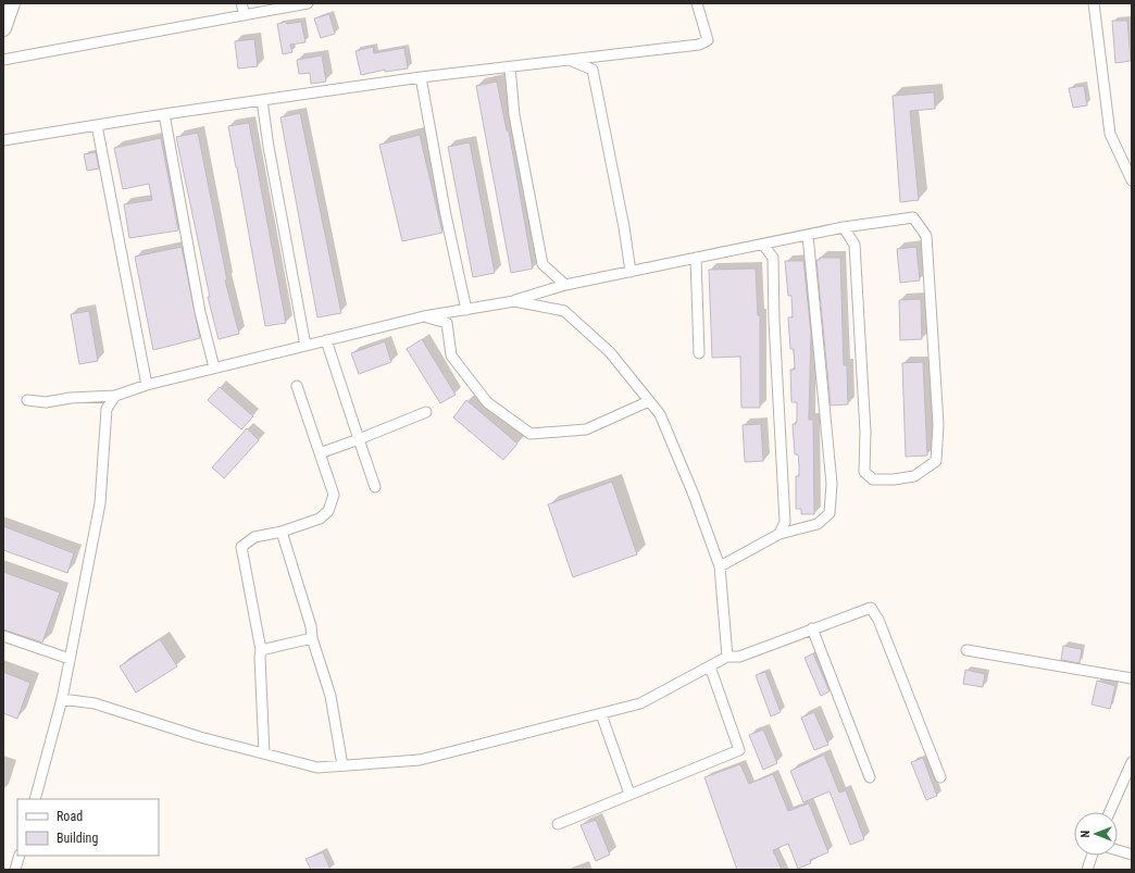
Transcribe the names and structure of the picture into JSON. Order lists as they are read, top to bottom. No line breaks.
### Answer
{"legend":["Road","Building"],"north":"left"}
